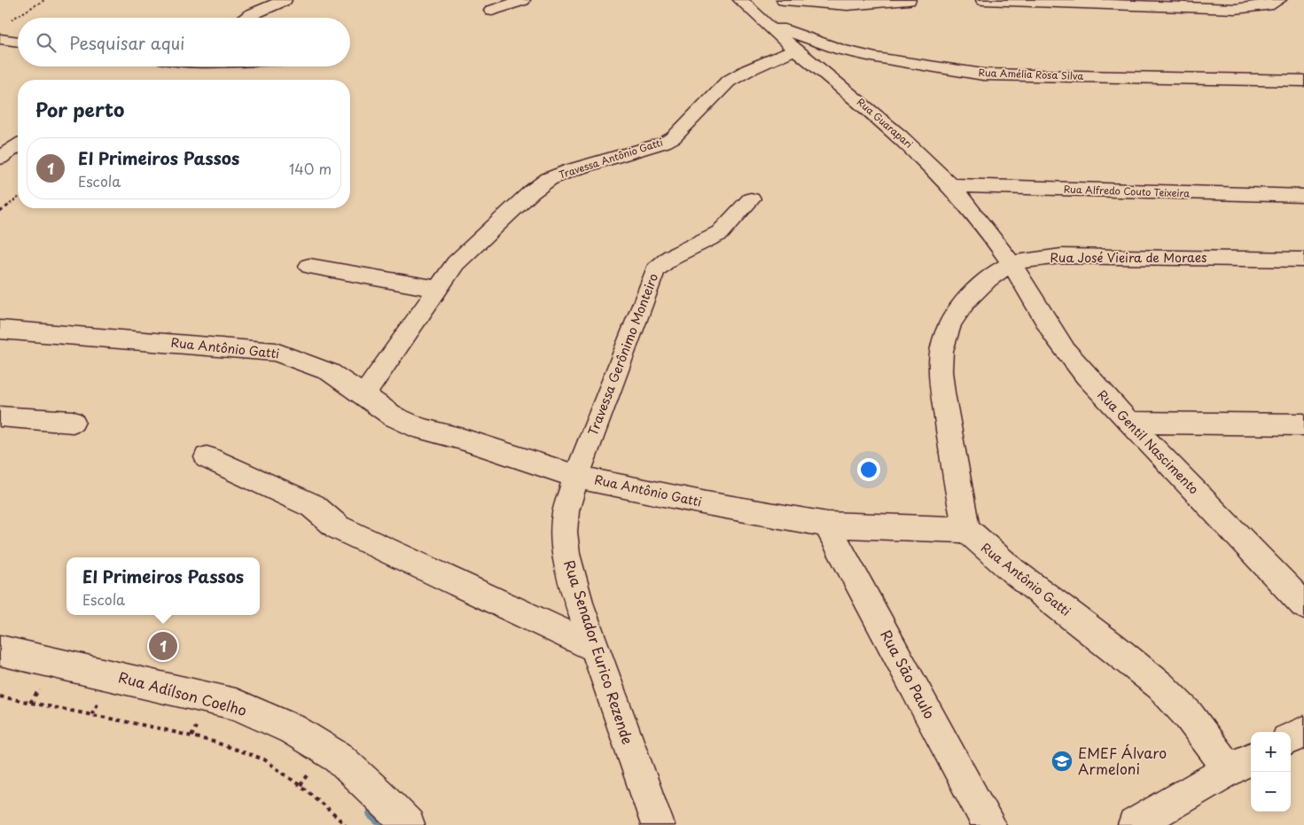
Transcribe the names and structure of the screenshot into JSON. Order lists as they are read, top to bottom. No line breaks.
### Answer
{"streets":{"street":["Rua Amélia Rosa Silva","Rua Guarapari","Travessa Antônio Gatti","Rua Alfredo Couto Teixeira","Rua José Vieira de Moraes","Rua Antônio Gatti","Travessa Gerônimo Monteiro","Rua Gentil Nascimento","Rua Senador Eurico Rezende","Rua São Paulo","Rua Adílson Coelho"]},"crossings":[["Rua Amélia Rosa Silva","Rua Guarapari"],["Rua Guarapari","Travessa Antônio Gatti"],["Rua Guarapari","Rua Alfredo Couto Teixeira"],["Rua Guarapari","Rua José Vieira de Moraes"],["Rua Guarapari","Rua Gentil Nascimento"],["Travessa Antônio Gatti","Rua Antônio Gatti"],["Rua José Vieira de Moraes","Rua Antônio Gatti"],["Rua José Vieira de Moraes","Rua Gentil Nascimento"],["Rua Antônio Gatti","Travessa Gerônimo Monteiro"],["Rua Antônio Gatti","Rua Senador Eurico Rezende"],["Rua Antônio Gatti","Rua São Paulo"],["Travessa Gerônimo Monteiro","Rua Senador Eurico Rezende"]],"places":{"school or university":["EMEF Álvaro Armeloni"]},"page":{"search":"Pesquisar aqui","heading":"Por perto","list":[{"mark":"1","name":"EI Primeiros Passos","note":"Escola","value":"140 m"}],"popup":["EI Primeiros Passos","Escola"],"pins":"1","map_buttons":["+","−"]}}
